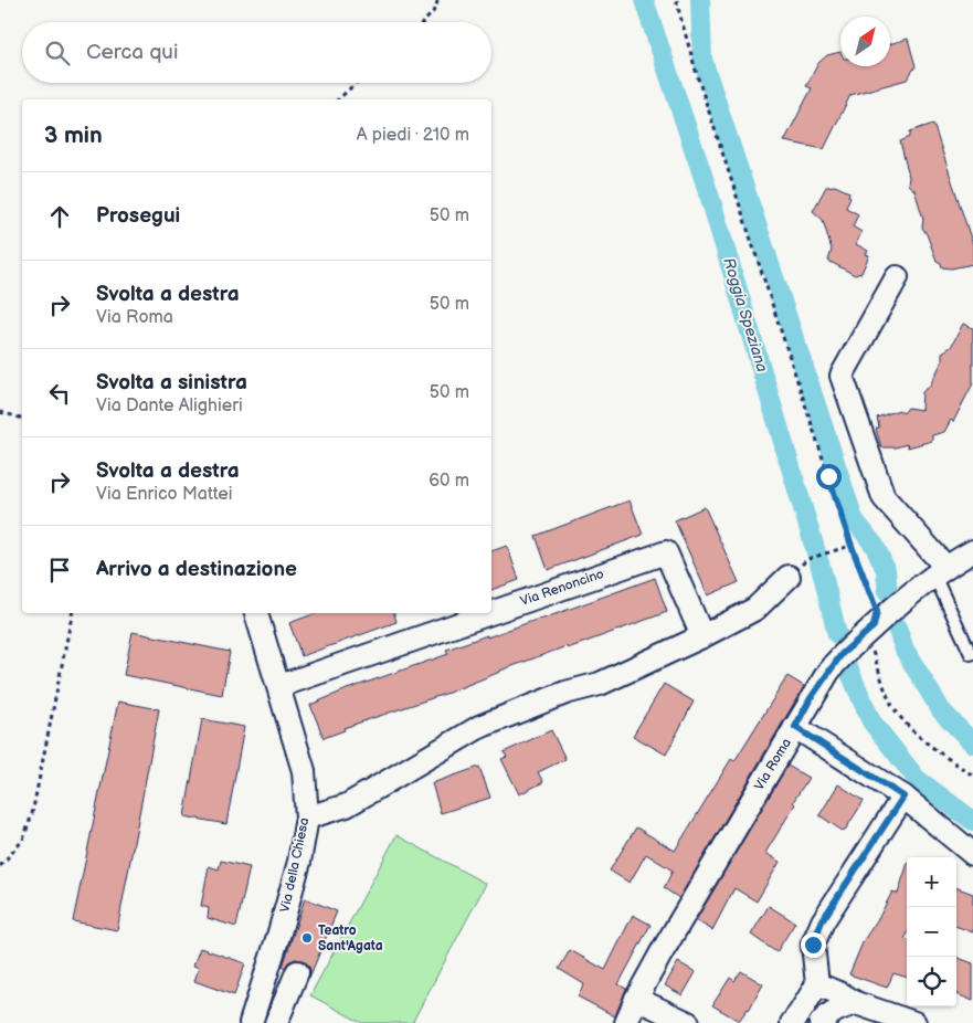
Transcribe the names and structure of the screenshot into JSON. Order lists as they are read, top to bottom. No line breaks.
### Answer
{"streets":{"street":["Via Renoncino","Via Roma","Via della Chiesa"]},"crossings":[["Via Renoncino","Via della Chiesa"]],"water":["Roggia Speziana"],"places":["Teatro Sant'Agata"],"north":"top right","page":{"search":"Cerca qui","heading":["3 min","A piedi · 210 m"],"list":[["Prosegui","50 m"],["Svolta a destra","Via Roma","50 m"],["Svolta a sinistra","Via Dante Alighieri","50 m"],["Svolta a destra","Via Enrico Mattei","60 m"],"Arrivo a destinazione"],"map_buttons":["+","−"]}}
